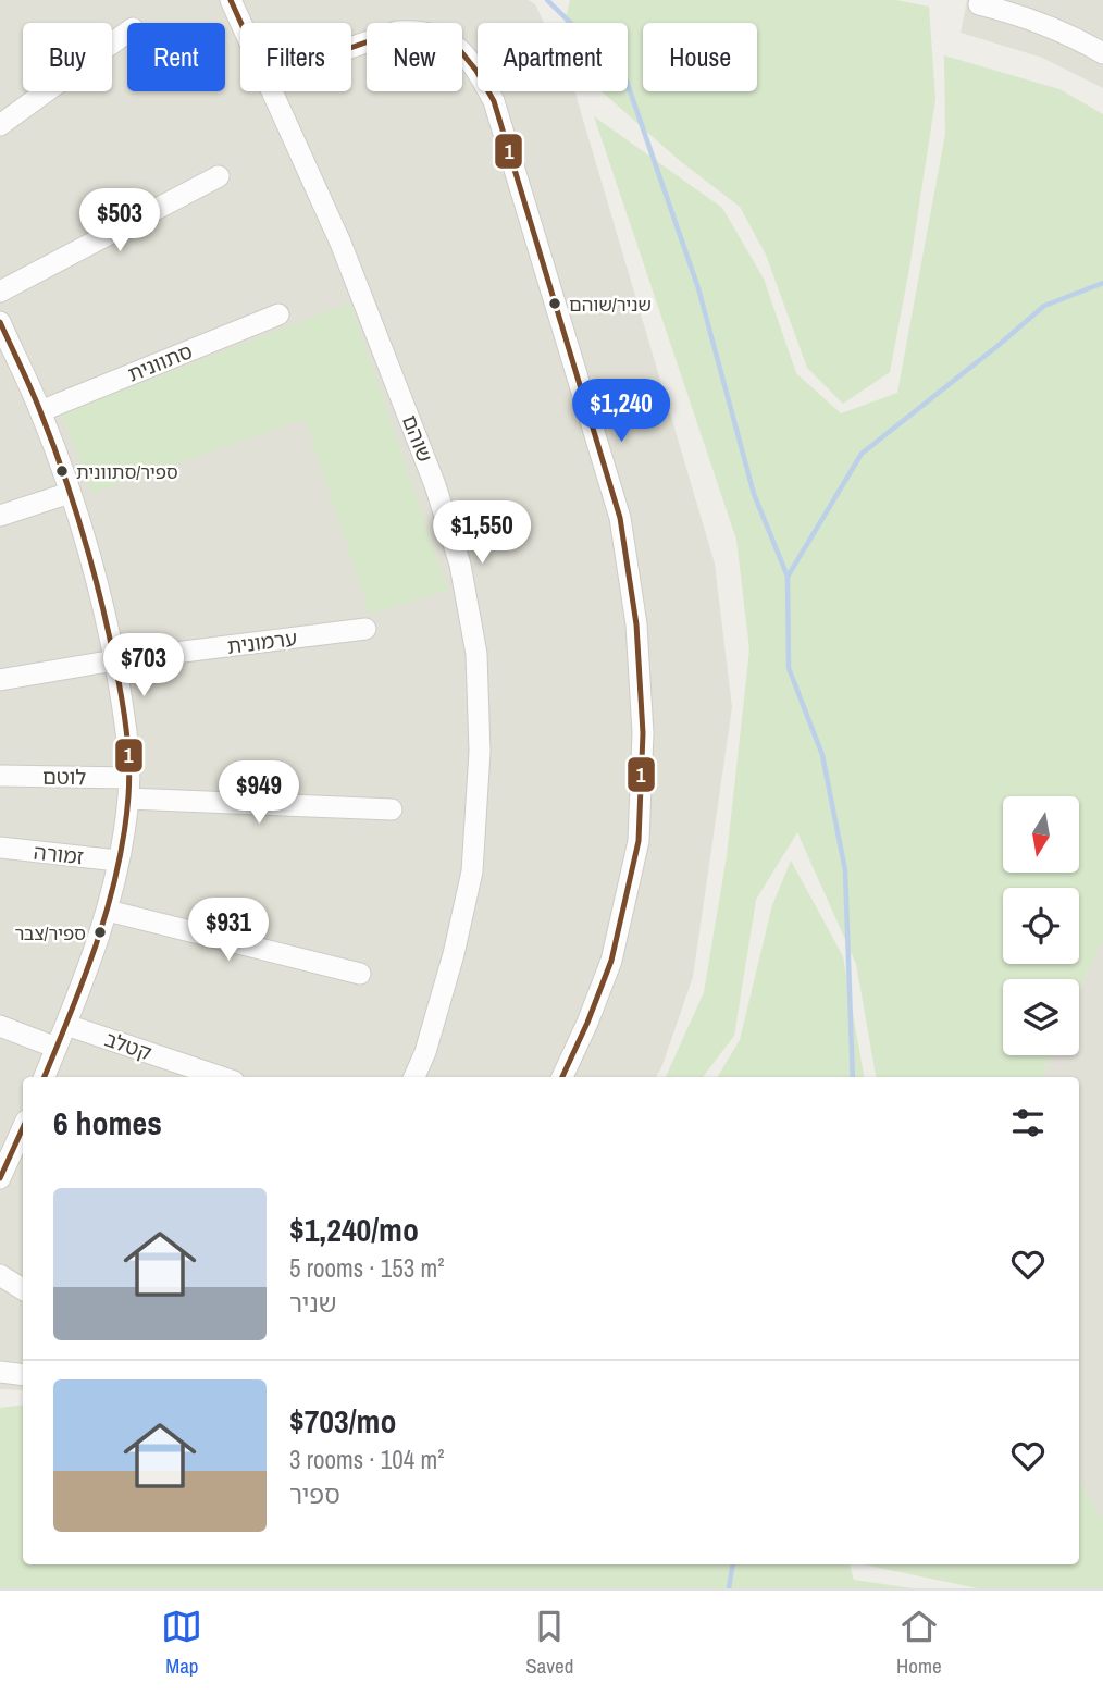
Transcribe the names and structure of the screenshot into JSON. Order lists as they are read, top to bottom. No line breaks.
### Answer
{"streets":{"street":["סתוונית","שוהם","ערמונית","לוטם","זמורה","קטלב"]},"places":["שניר/שוהם","ספיר/סתוונית","ספיר/צבר"],"lines":["transit line 1"],"north":"bottom","page":{"chip":["Buy","Rent","Filters","New","Apartment","House"],"price":["$503","$1,240","$1,550","$703","$949","$931"],"heading":"6 homes","list":[{"name":"$1,240/mo","note":"5 rooms · 153 m² · שניר"},{"name":"$703/mo","note":"3 rooms · 104 m² · ספיר"}],"tabs":["Map","Saved","Home"]}}
